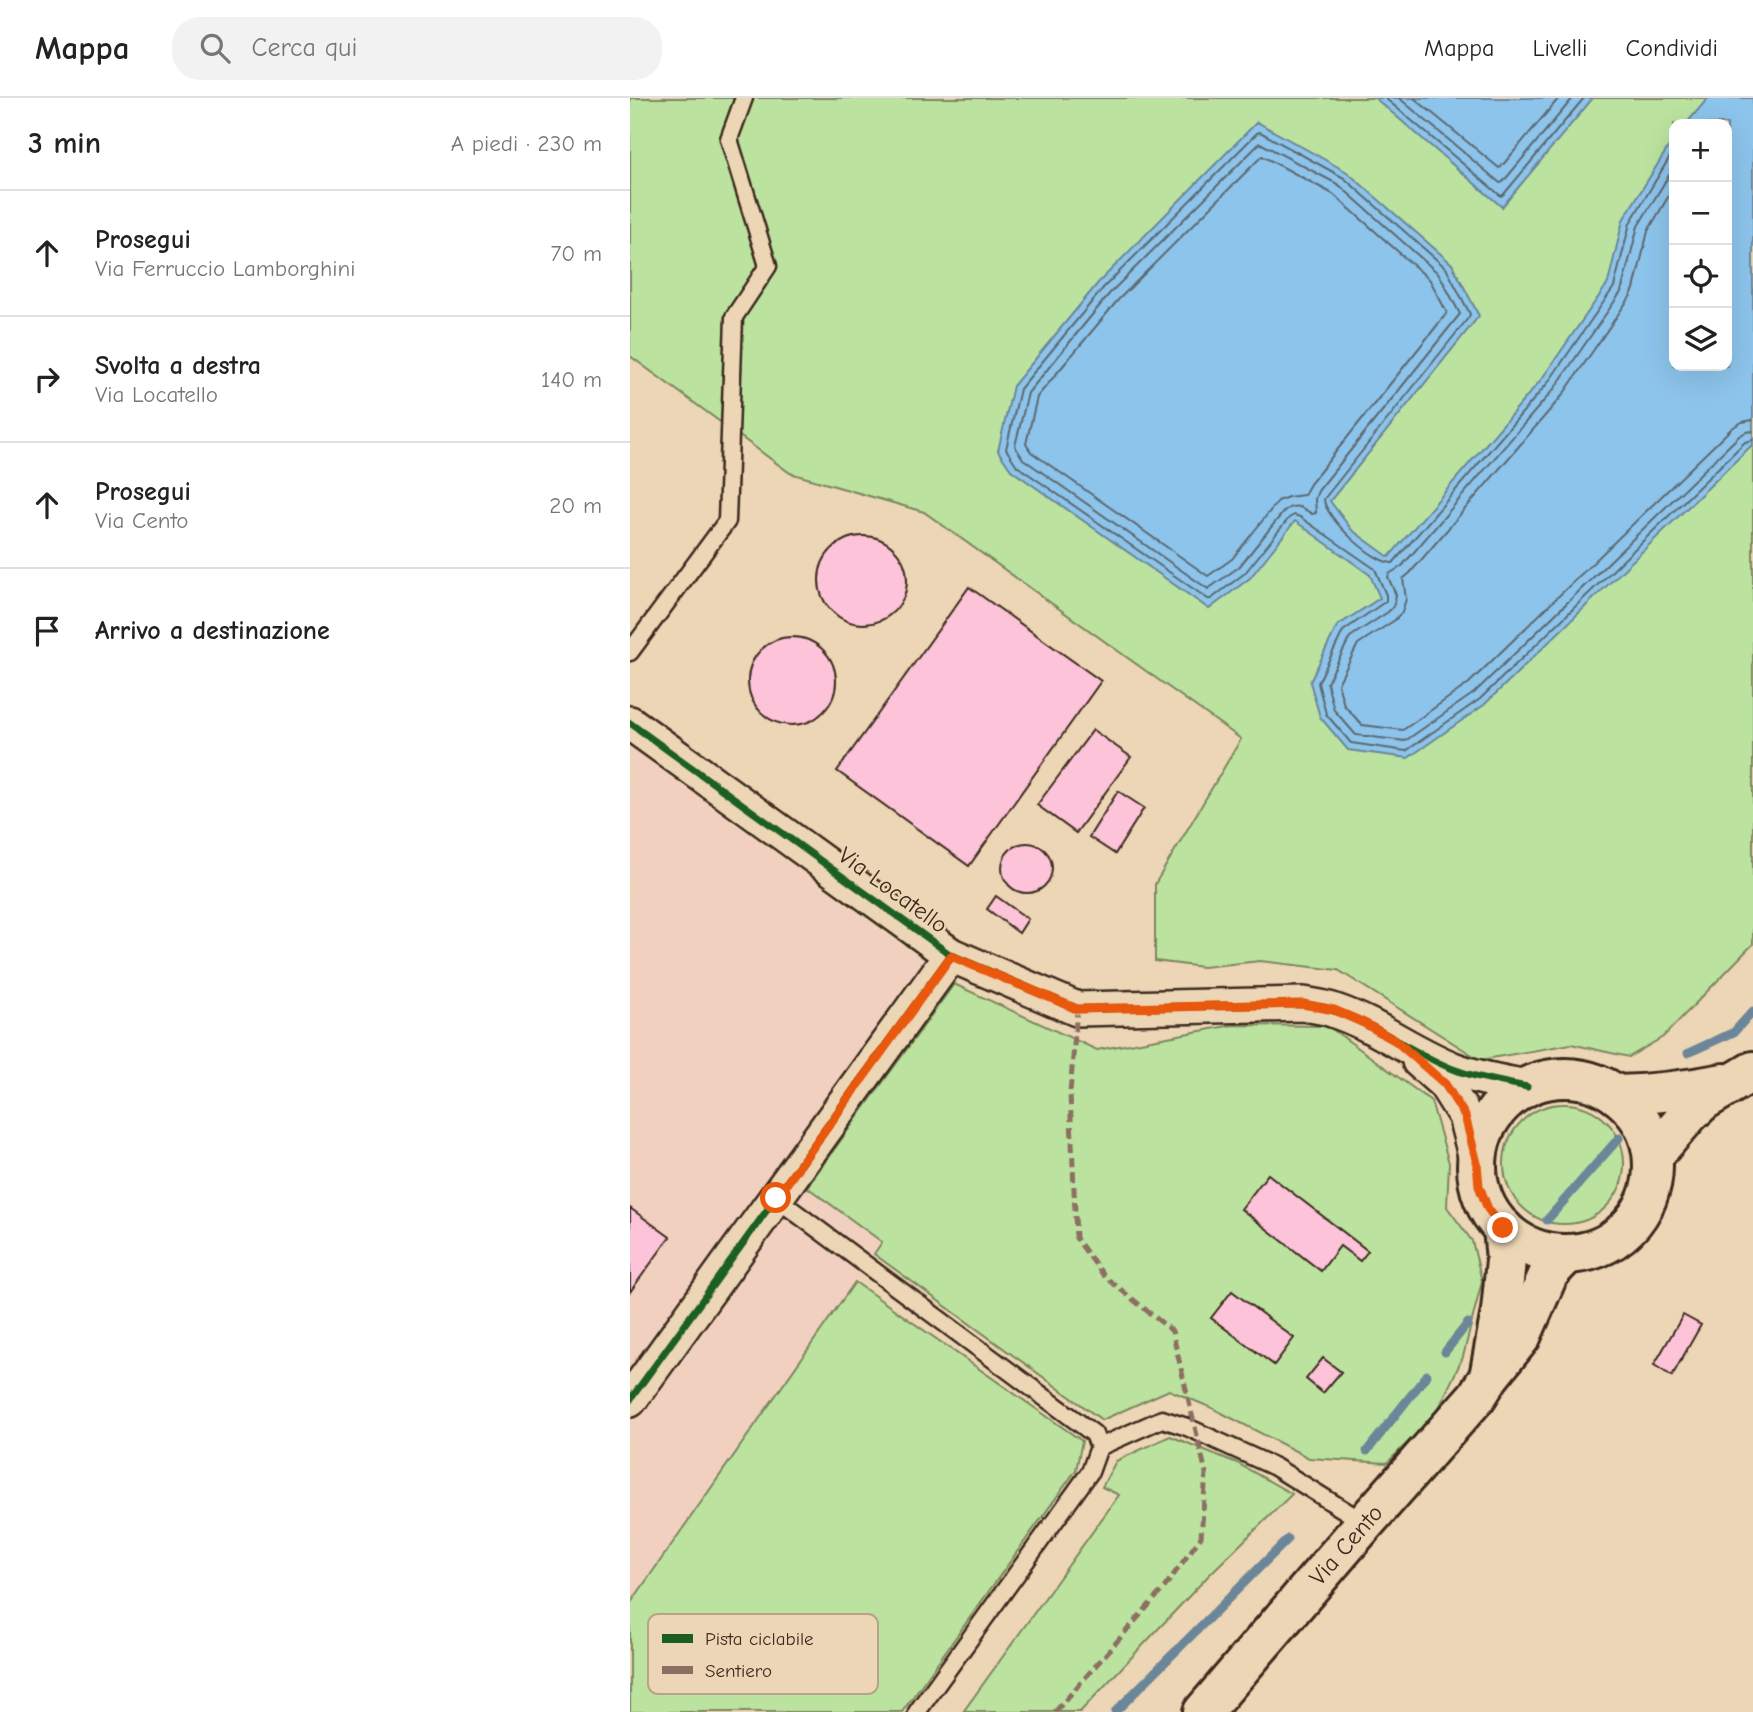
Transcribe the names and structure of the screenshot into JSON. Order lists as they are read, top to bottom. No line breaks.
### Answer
{"streets":{"main road":["Via Cento"],"street":["Via Locatello"]},"crossings":[["Via Locatello","Via Cento"]],"legend":["Pista ciclabile","Sentiero"],"page":{"header":"Mappa","search":"Cerca qui","nav":["Mappa","Livelli","Condividi"],"heading":["3 min","A piedi · 230 m"],"map_buttons":["+","−"],"list":[["Prosegui","Via Ferruccio Lamborghini","70 m"],["Svolta a destra","Via Locatello","140 m"],["Prosegui","Via Cento","20 m"],"Arrivo a destinazione"]}}
